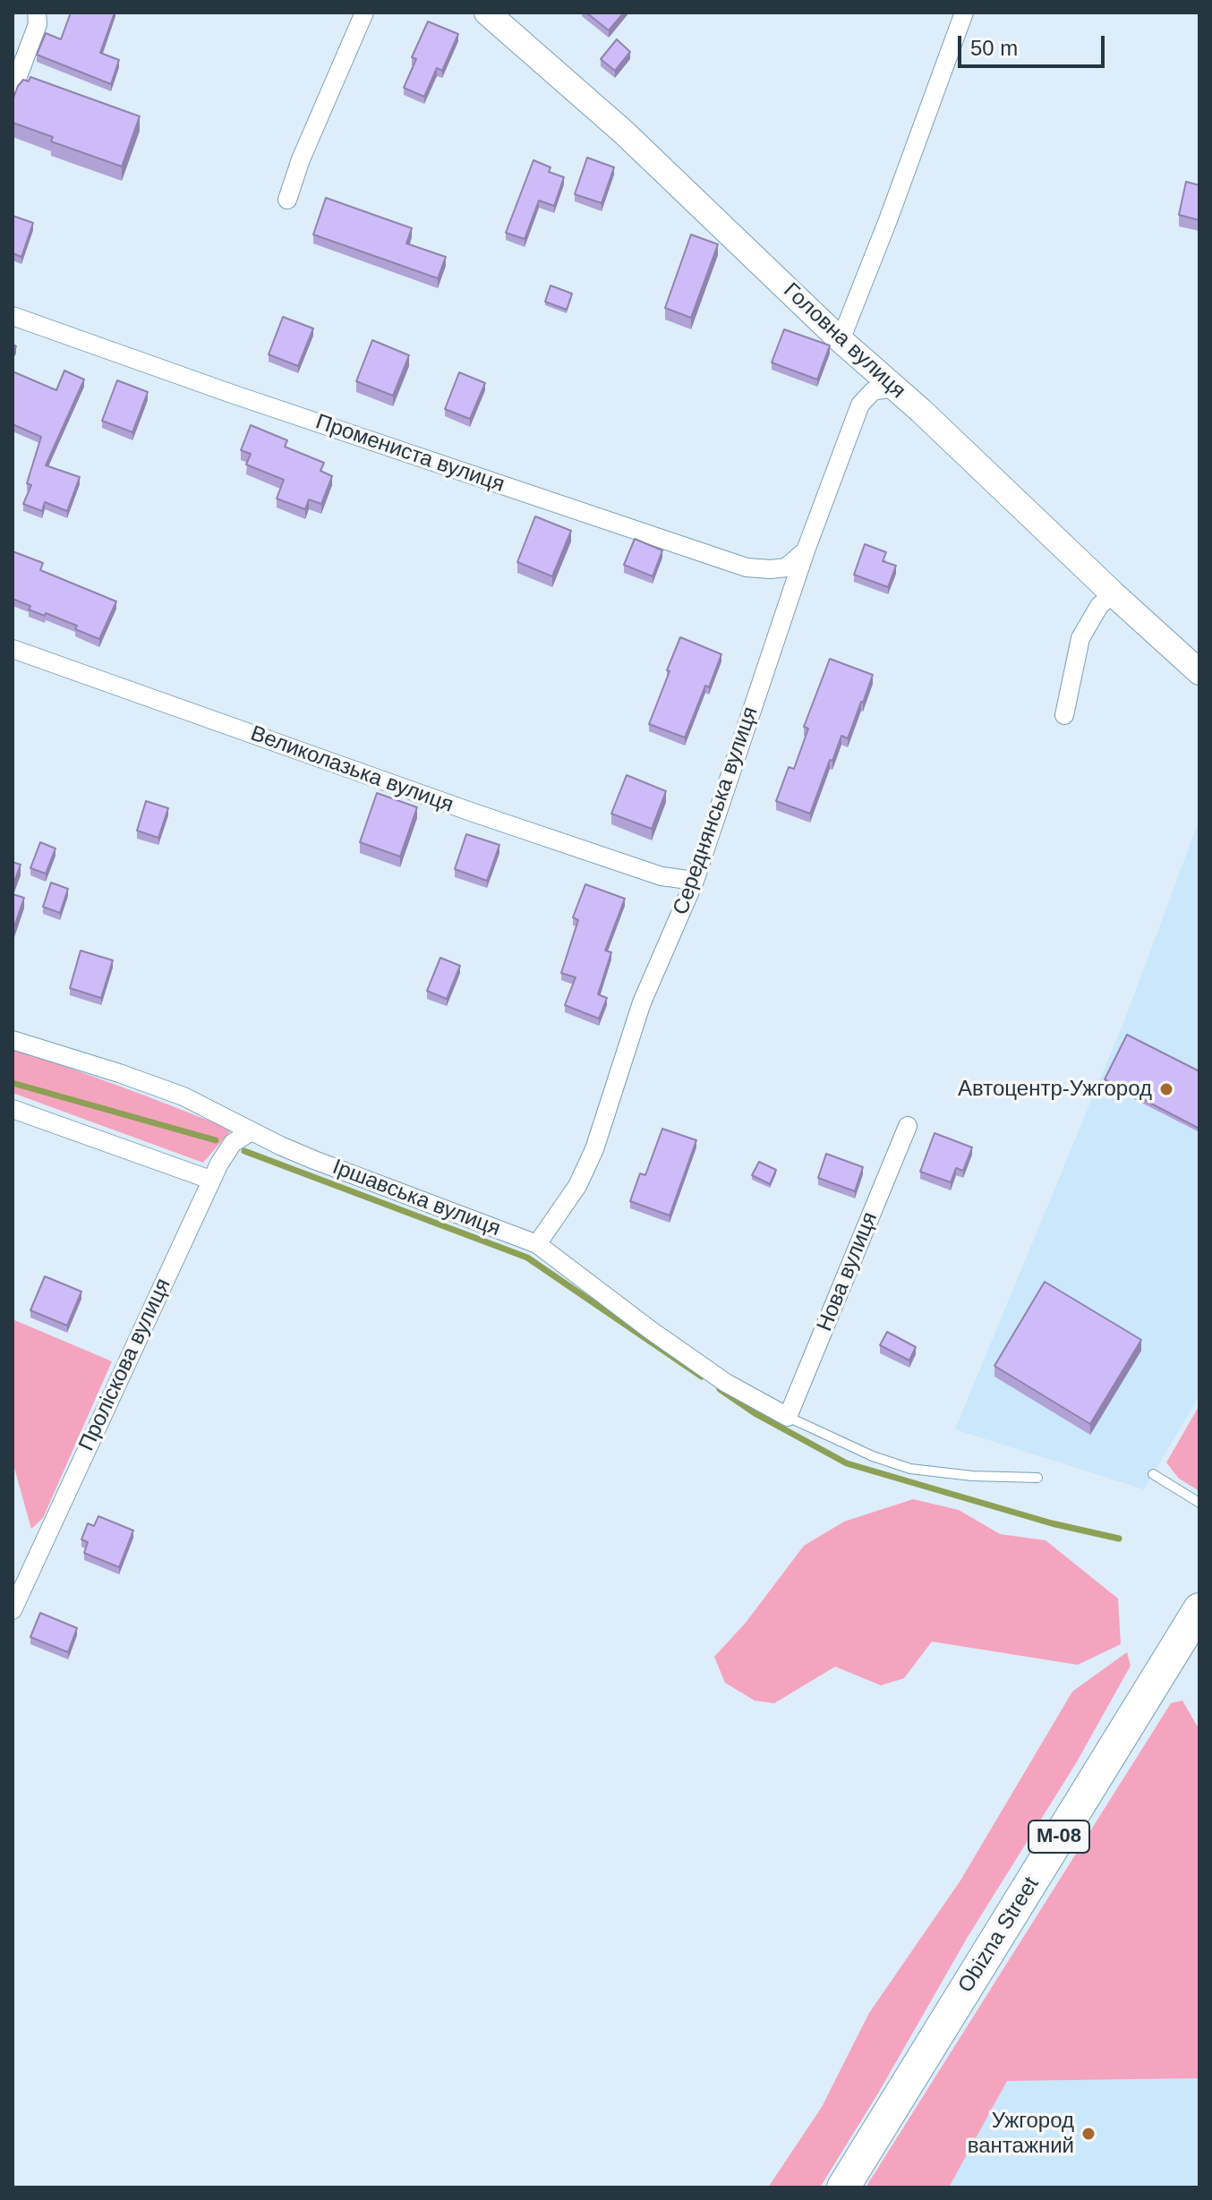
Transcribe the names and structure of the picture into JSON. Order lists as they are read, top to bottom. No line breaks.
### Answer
{"streets":{"highway":["М-08","Obizna Street"],"street":["Головна вулиця","Промениста вулиця","Великолазька вулиця","Середнянська вулиця","Іршавська вулиця","Нова вулиця","Проліскова вулиця"]},"crossings":[["Головна вулиця","Середнянська вулиця"],["Промениста вулиця","Середнянська вулиця"],["Великолазька вулиця","Середнянська вулиця"],["Середнянська вулиця","Іршавська вулиця"],["Іршавська вулиця","Нова вулиця"],["Іршавська вулиця","Проліскова вулиця"]],"places":["Автоцентр-Ужгород","Ужгород вантажний"],"scale_bar":"50 m"}
